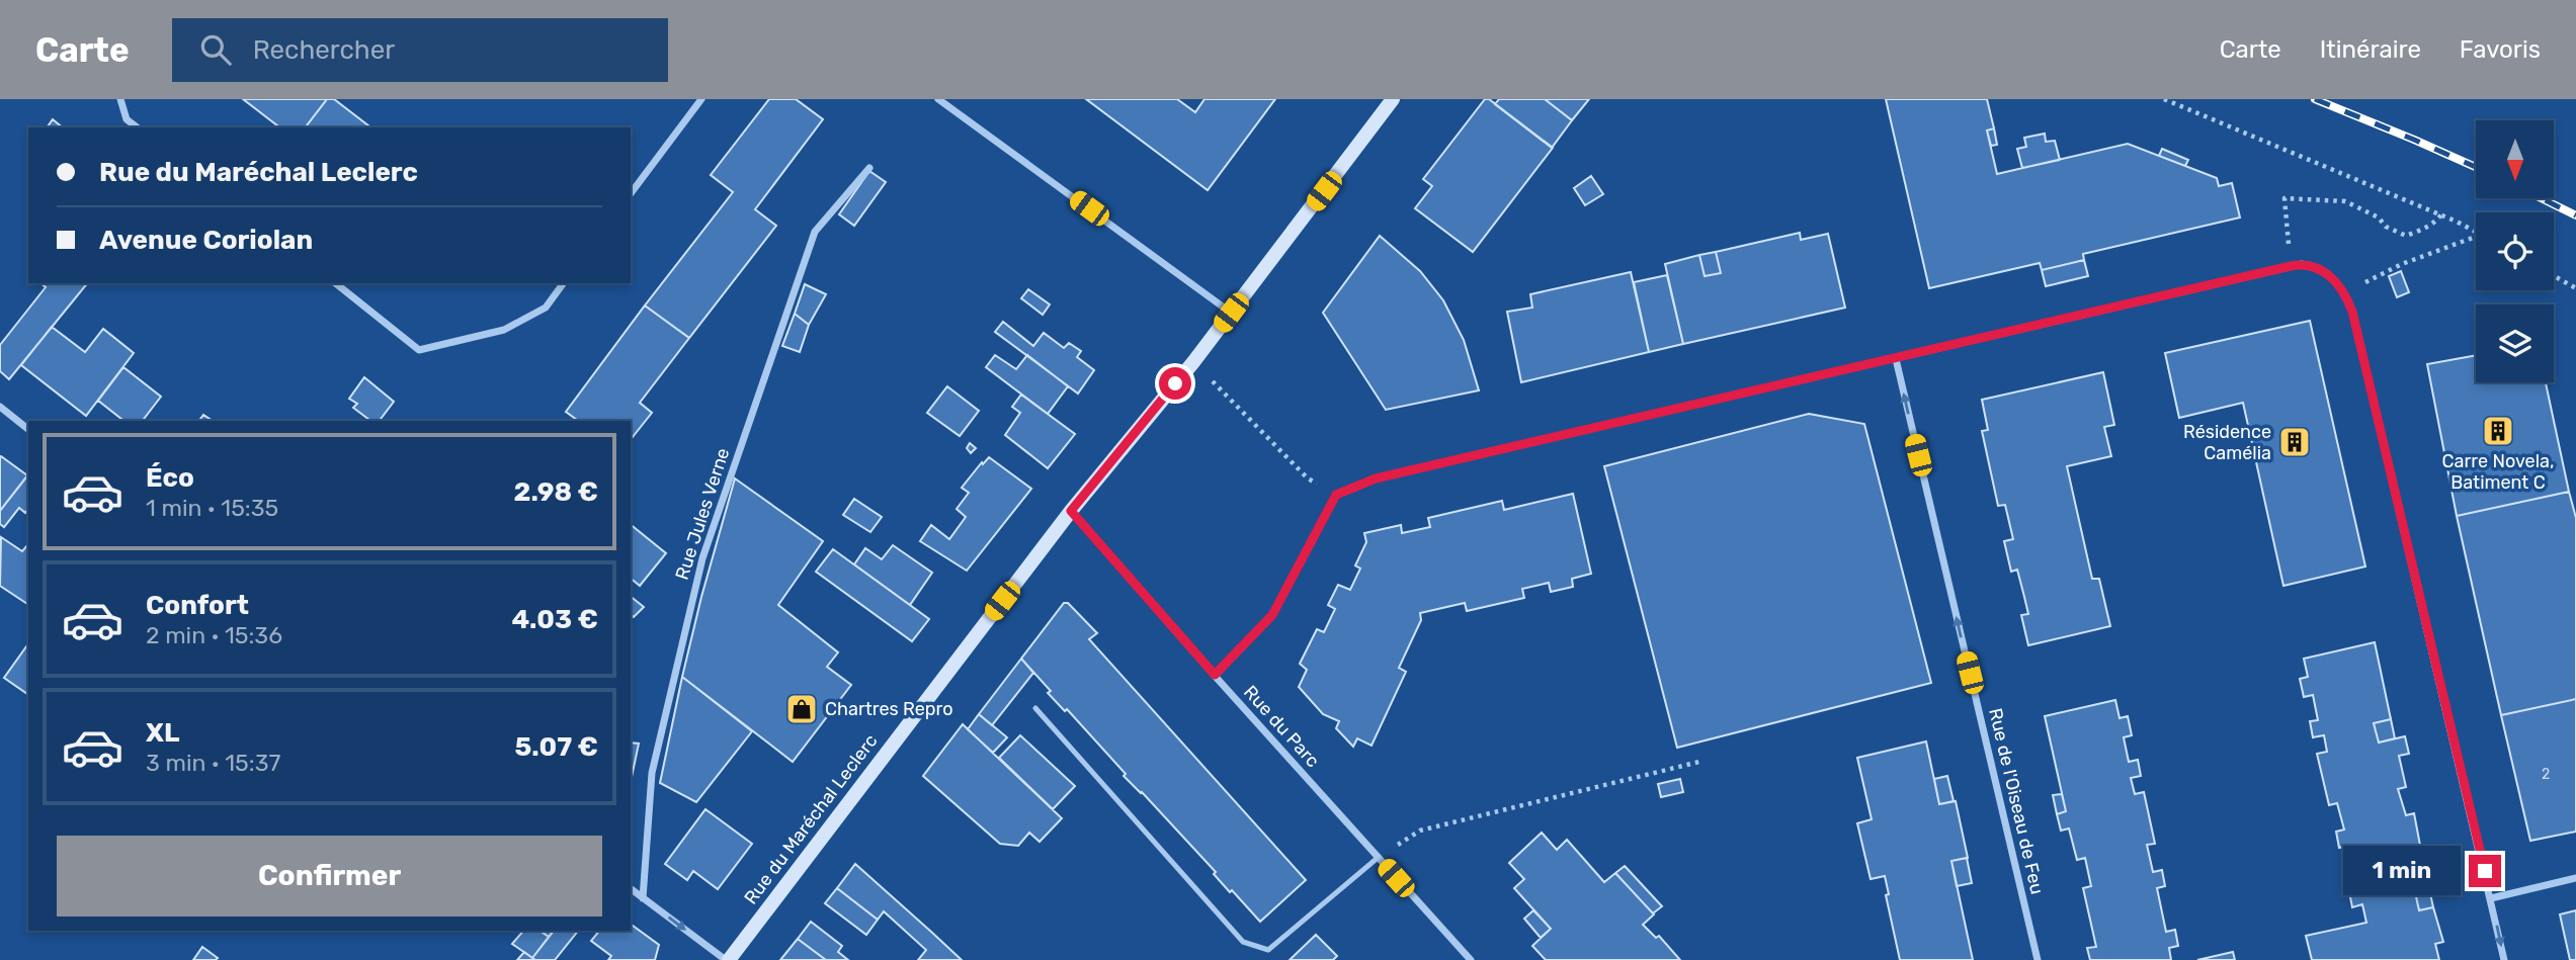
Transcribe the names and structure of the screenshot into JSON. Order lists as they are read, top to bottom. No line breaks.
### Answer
{"streets":{"main road":["Rue du Maréchal Leclerc"],"street":["Rue Jules Verne","Rue du Parc","Rue de l'Oiseau de Feu"]},"crossings":[["Rue du Parc","Rue du Maréchal Leclerc"]],"one_way":["Rue de l'Oiseau de Feu"],"places":{"building":["Carre Novela, Batiment C","Résidence Camélia"],"shop":["Chartres Repro"]},"house_numbers":["2"],"north":"bottom","page":{"header":"Carte","search":"Rechercher","nav":["Carte","Itinéraire","Favoris"],"banner":["Rue du Maréchal Leclerc","Avenue Coriolan"],"list":[{"name":"Éco","note":"1 min · 15:35","value":"2.98 €"},{"name":"Confort","note":"2 min · 15:36","value":"4.03 €"},{"name":"XL","note":"3 min · 15:37","value":"5.07 €"}],"buttons":"Confirmer","bubble":"1 min"}}
